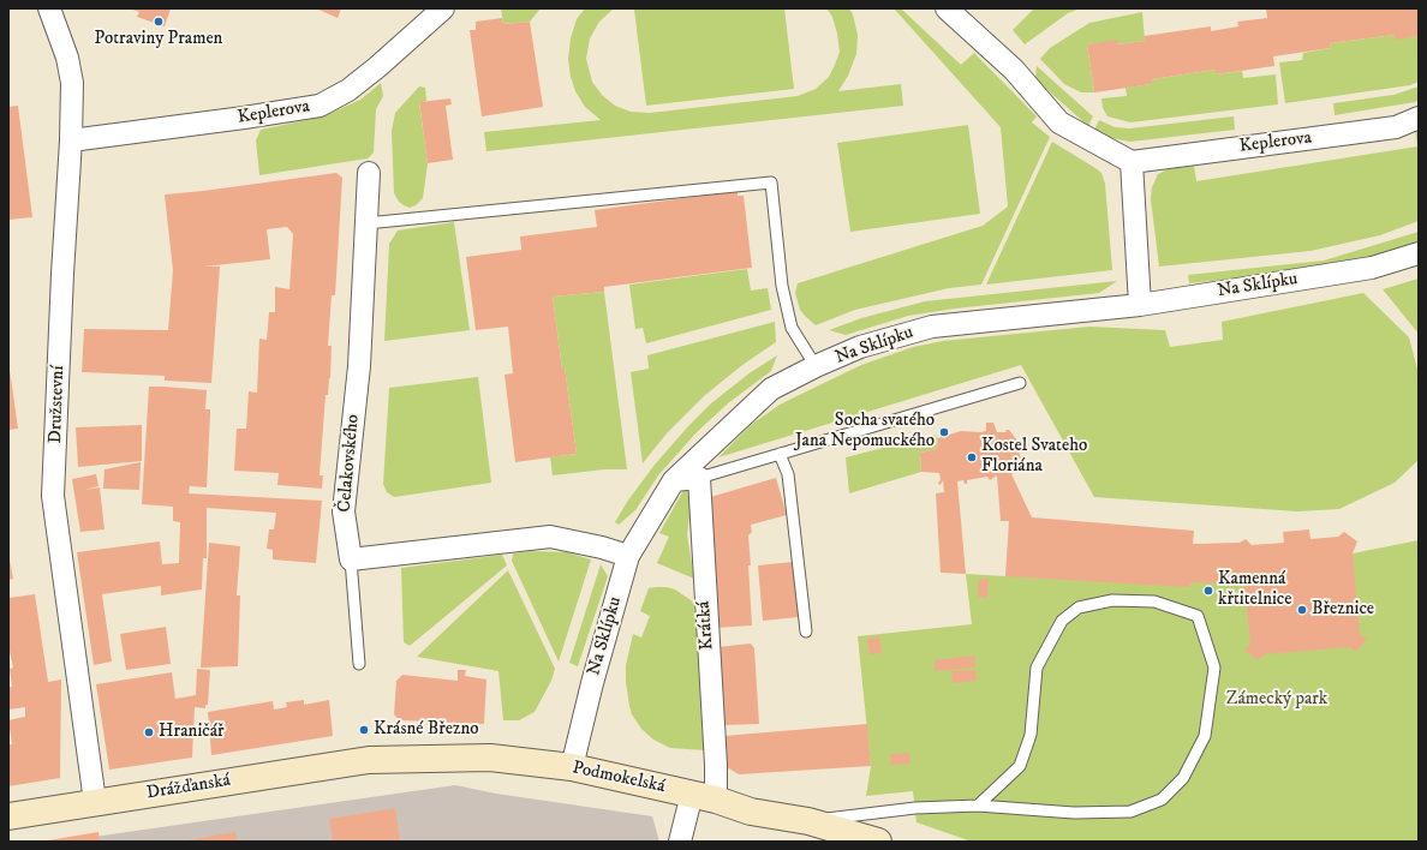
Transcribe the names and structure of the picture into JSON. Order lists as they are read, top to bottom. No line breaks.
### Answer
{"streets":{"street":["Keplerova","Na Sklípku","Družstevní","Čelakovského","Krátká","Podmokelská","Drážďanská"]},"crossings":[["Keplerova","Družstevní"],["Na Sklípku","Podmokelská"],["Družstevní","Drážďanská"],["Krátká","Podmokelská"],["Podmokelská","Drážďanská"]],"parks":["Zámecký park"],"places":["Potraviny Pramen","Socha svatého Jana Nepomuckého","Kostel Svateho Floriána","Kamenná křtitelnice","Březnice","Krásné Březno","Hraničář"]}
